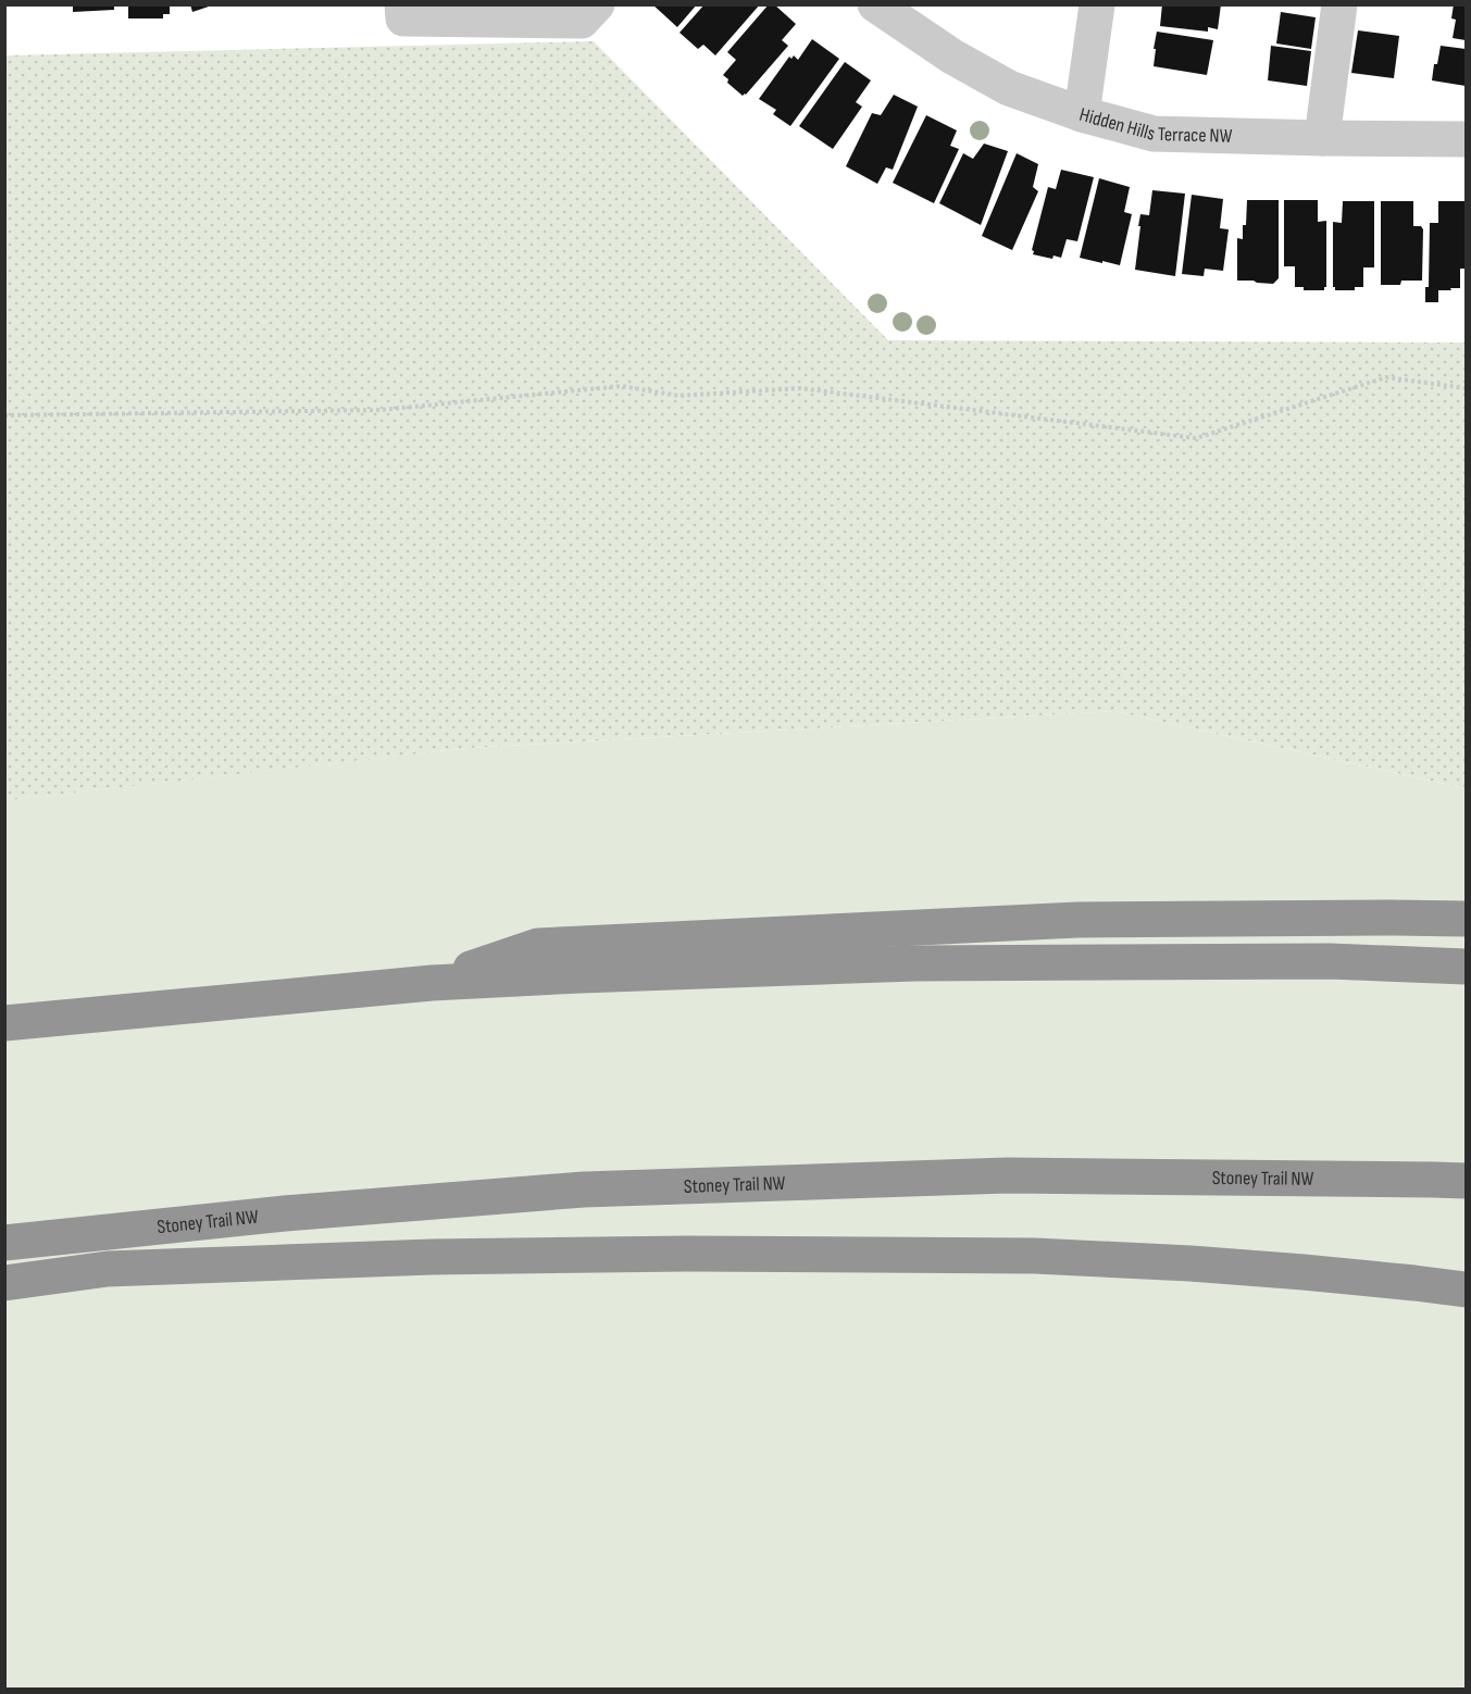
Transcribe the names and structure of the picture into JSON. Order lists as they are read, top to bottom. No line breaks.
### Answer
{"streets":{"highway":["Stoney Trail NW"],"street":["Hidden Hills Terrace NW"]}}
